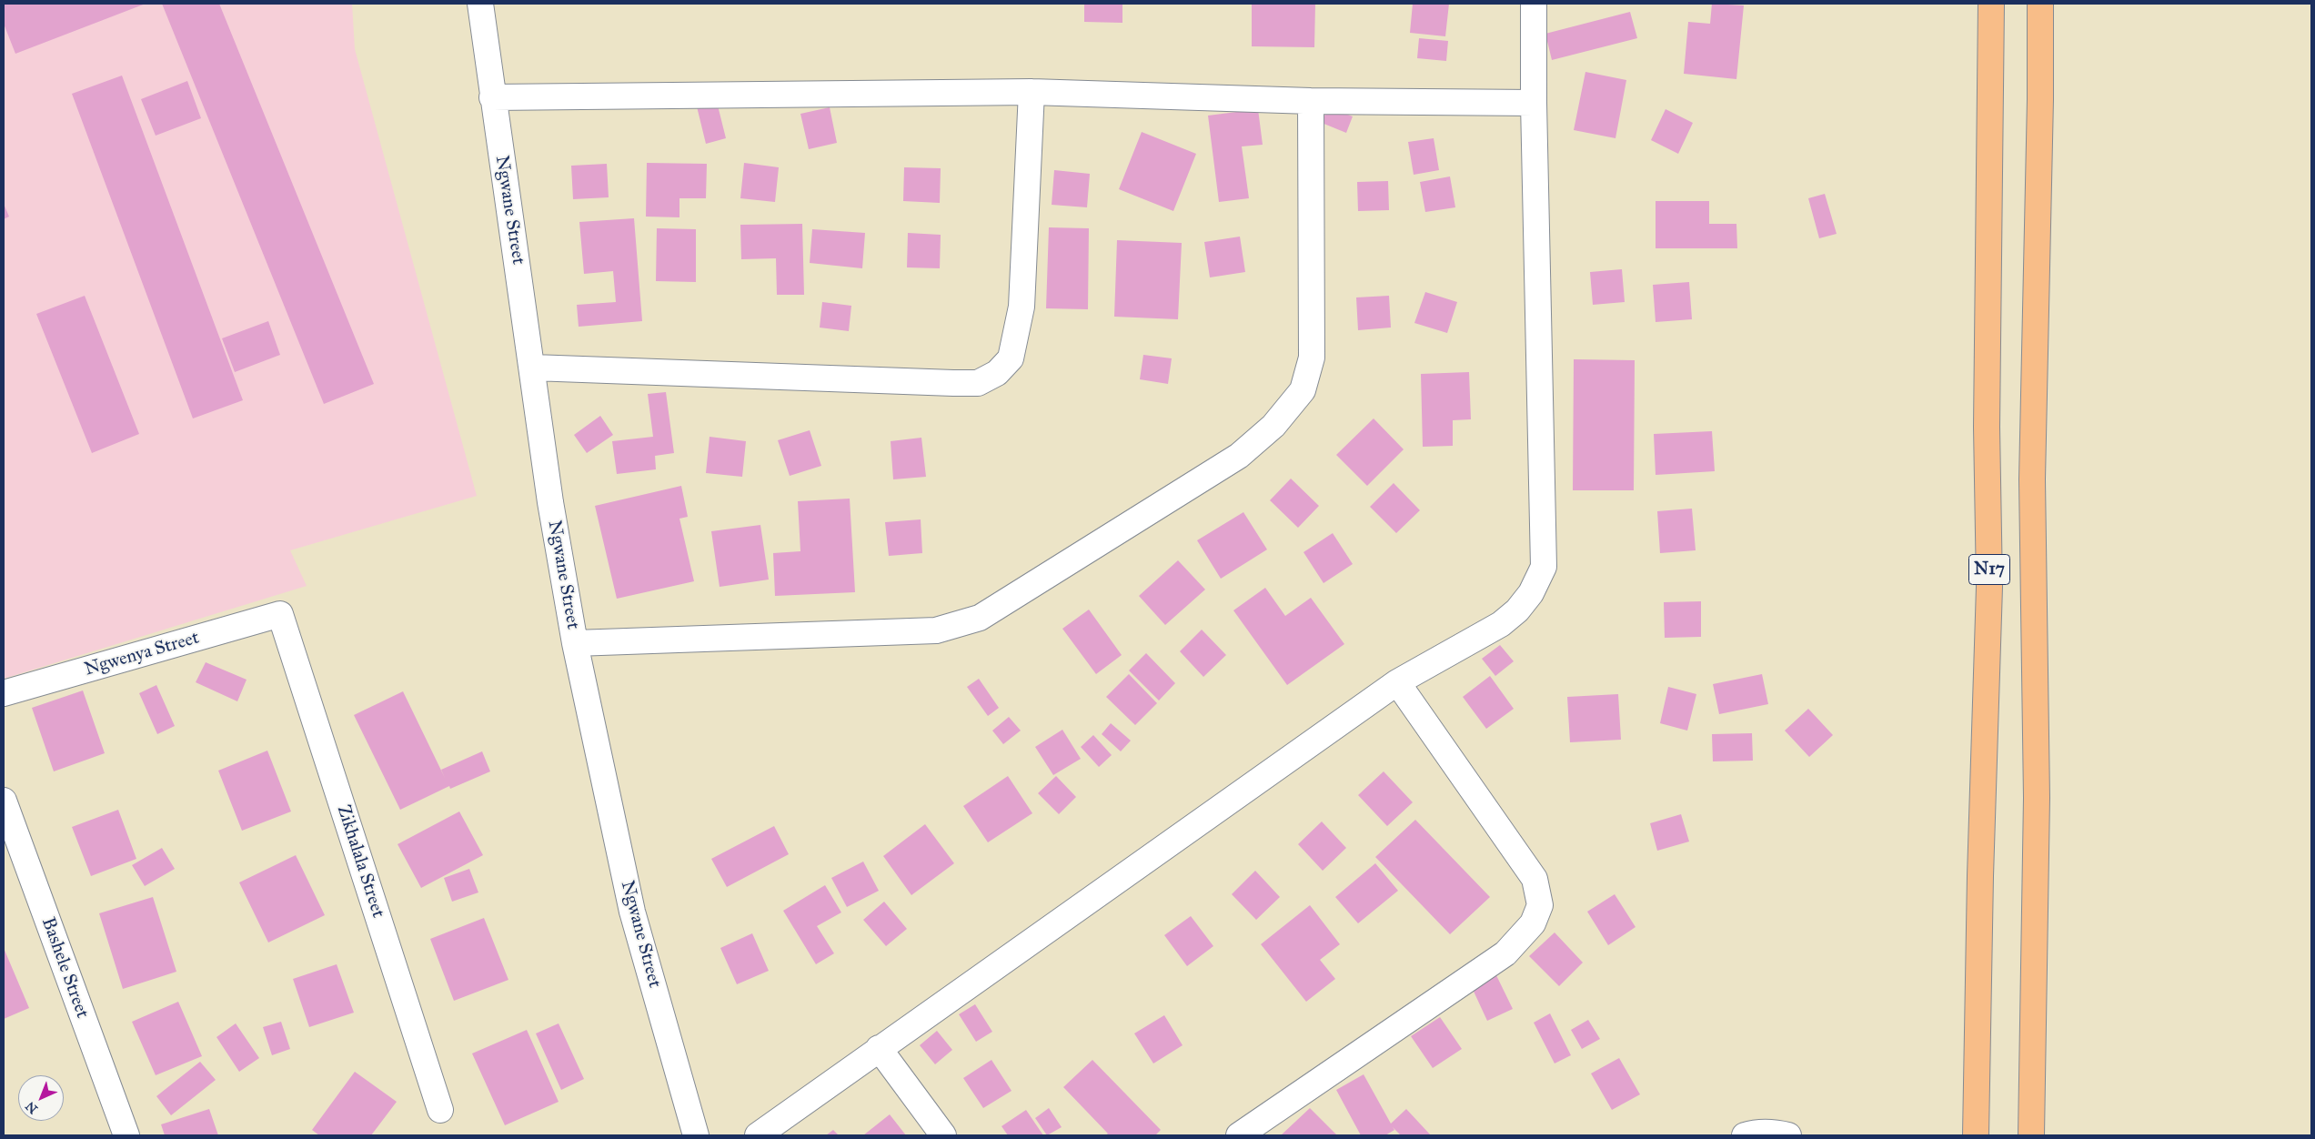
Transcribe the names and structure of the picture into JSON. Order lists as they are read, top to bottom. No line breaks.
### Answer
{"streets":{"highway":["N17"],"street":["Ngwane Street","Ngwenya Street","Zikhalala Street","Bashele Street"]},"crossings":[["Ngwenya Street","Zikhalala Street"]],"north":"bottom left"}
